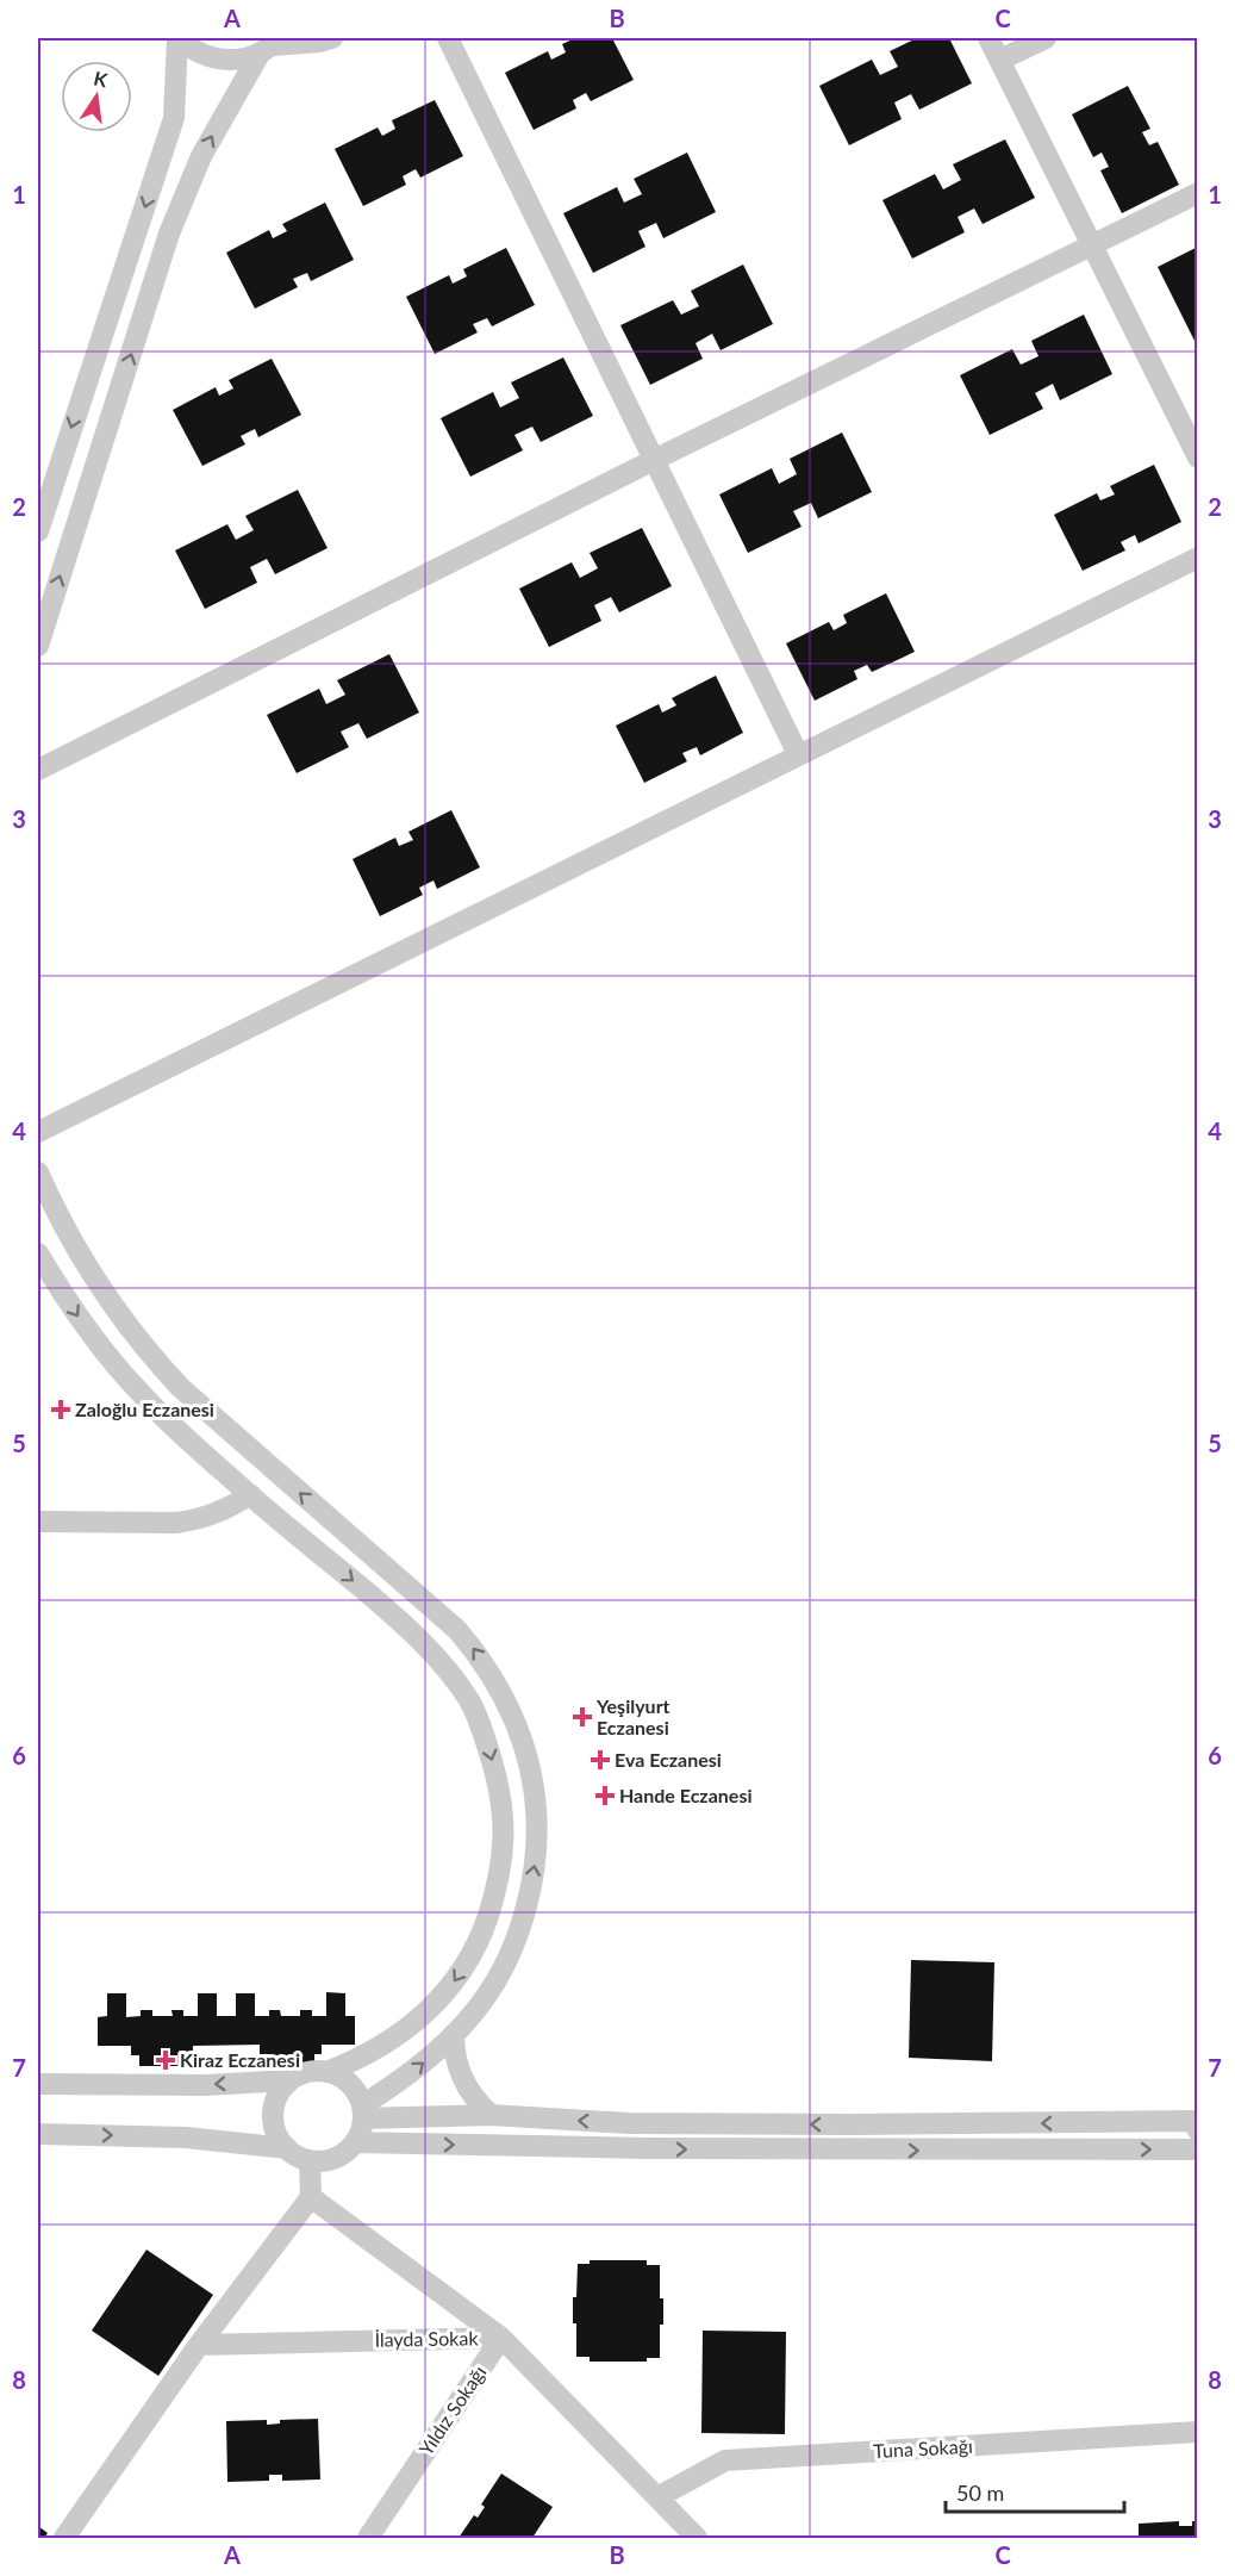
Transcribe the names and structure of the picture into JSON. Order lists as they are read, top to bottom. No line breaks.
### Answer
{"streets":{"street":["İlayda Sokak","Yıldız Sokağı","Tuna Sokağı"]},"crossings":[["İlayda Sokak","Yıldız Sokağı"],["İlayda Sokak","Tuna Sokağı"]],"places":{"health":["Zaloğlu Eczanesi","Yeşilyurt Eczanesi","Eva Eczanesi","Hande Eczanesi","Kiraz Eczanesi"]},"scale_bar":"50 m","north":"top","grid":{"columns":["A","B","C"],"rows":["1","2","3","4","5","6","7","8"]}}
